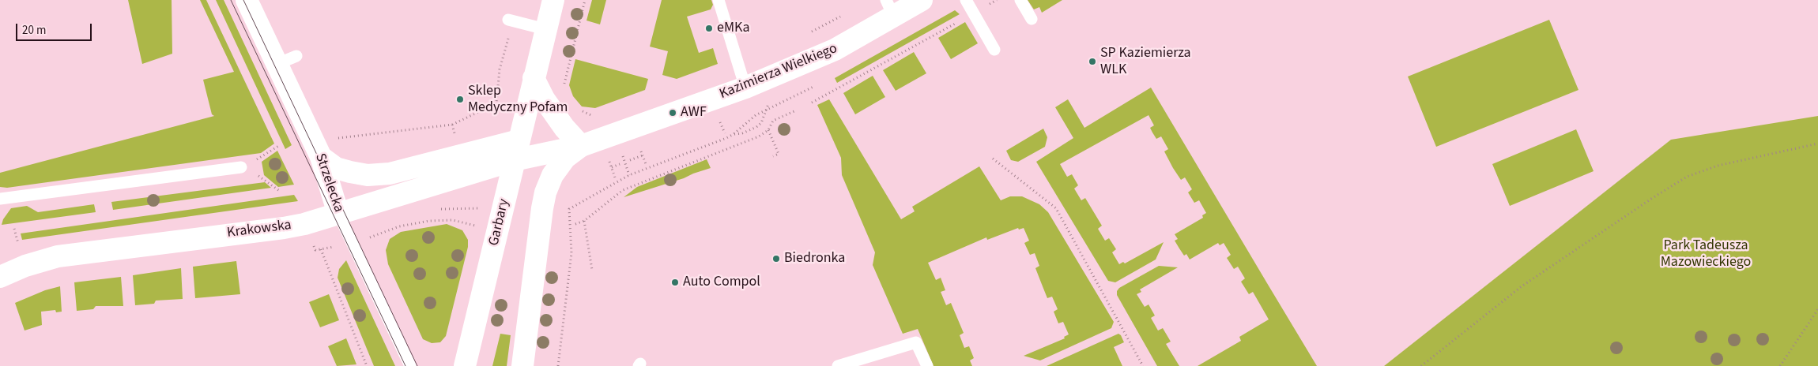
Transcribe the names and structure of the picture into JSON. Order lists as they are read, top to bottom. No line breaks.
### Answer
{"streets":{"street":["Kazimierza Wielkiego","Strzelecka","Garbary","Krakowska"]},"crossings":[["Kazimierza Wielkiego","Garbary"],["Kazimierza Wielkiego","Krakowska"],["Strzelecka","Krakowska"],["Garbary","Krakowska"]],"parks":["Park Tadeusza Mazowieckiego"],"places":["eMKa","SP Kaziemierza WLK","Sklep Medyczny Pofam","AWF","Biedronka","Auto Compol"],"scale_bar":"20 m"}
